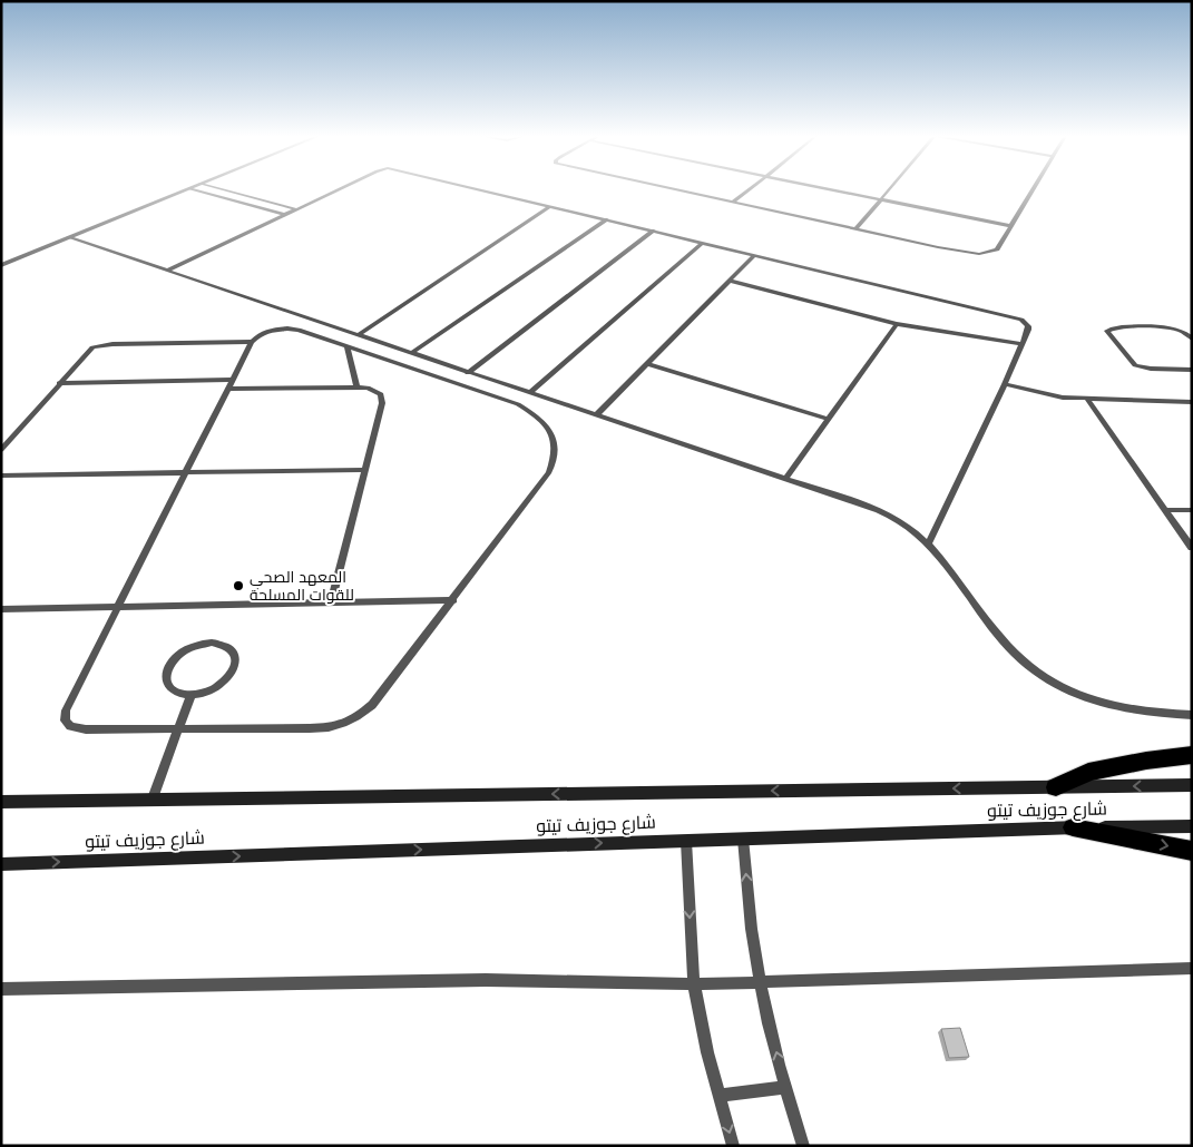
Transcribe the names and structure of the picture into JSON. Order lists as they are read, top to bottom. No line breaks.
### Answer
{"streets":{"main road":["شارع جوزيف تيتو"]},"places":["المعهد الصحي للقوات المسلحة"]}
